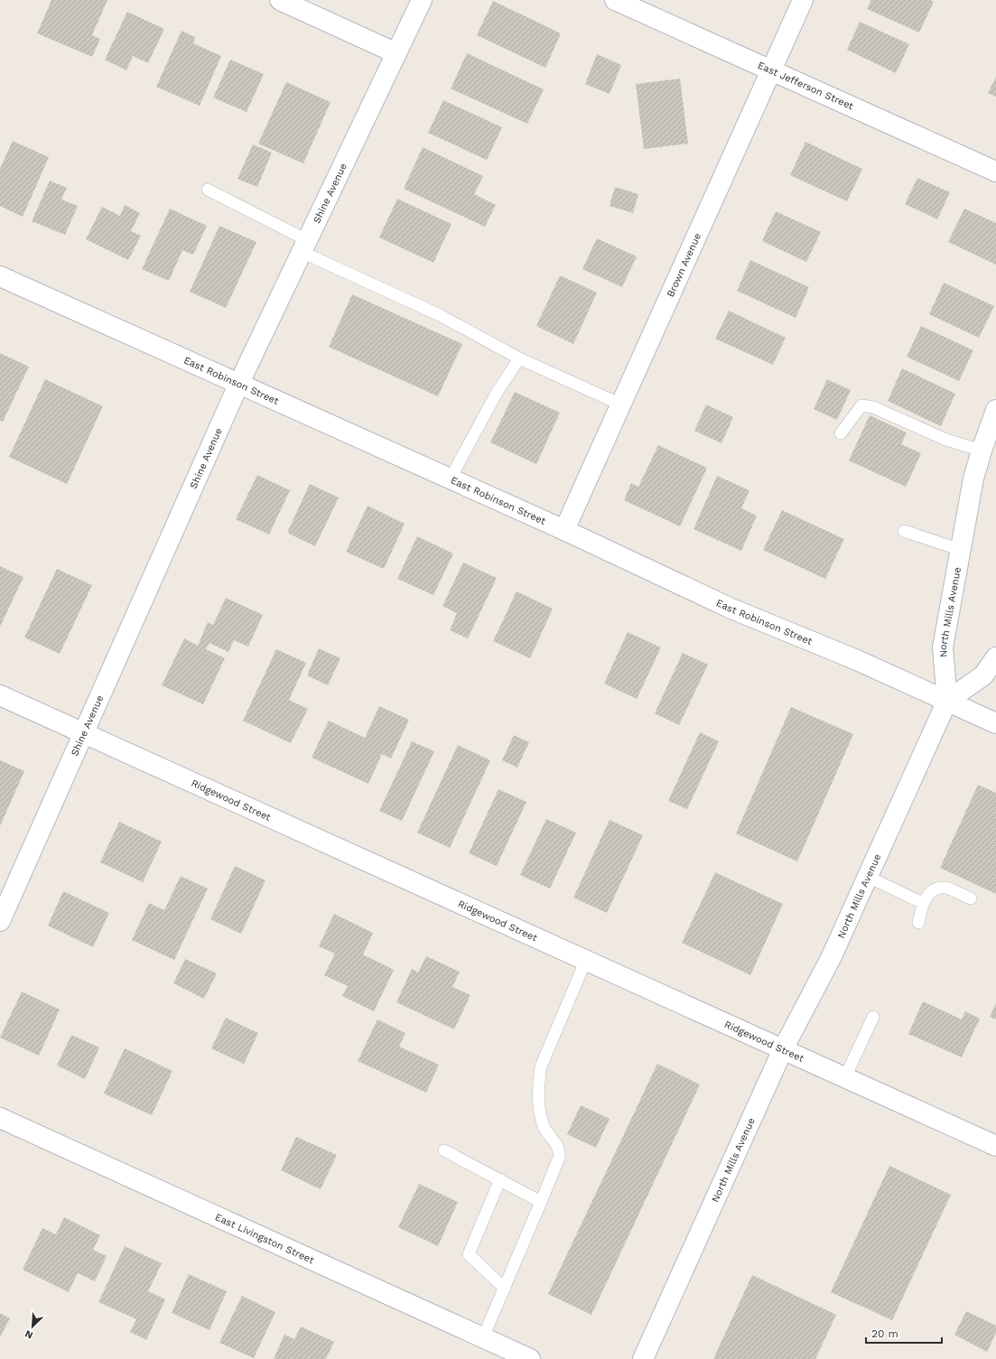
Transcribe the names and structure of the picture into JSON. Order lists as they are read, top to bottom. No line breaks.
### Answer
{"streets":{"street":["East Jefferson Street","Shine Avenue","Brown Avenue","East Robinson Street","North Mills Avenue","Ridgewood Street","East Livingston Street"]},"crossings":[["East Jefferson Street","Brown Avenue"],["Shine Avenue","East Robinson Street"],["Shine Avenue","Ridgewood Street"],["Brown Avenue","East Robinson Street"],["East Robinson Street","North Mills Avenue"],["North Mills Avenue","Ridgewood Street"]],"scale_bar":"20 m","north":"bottom left"}
